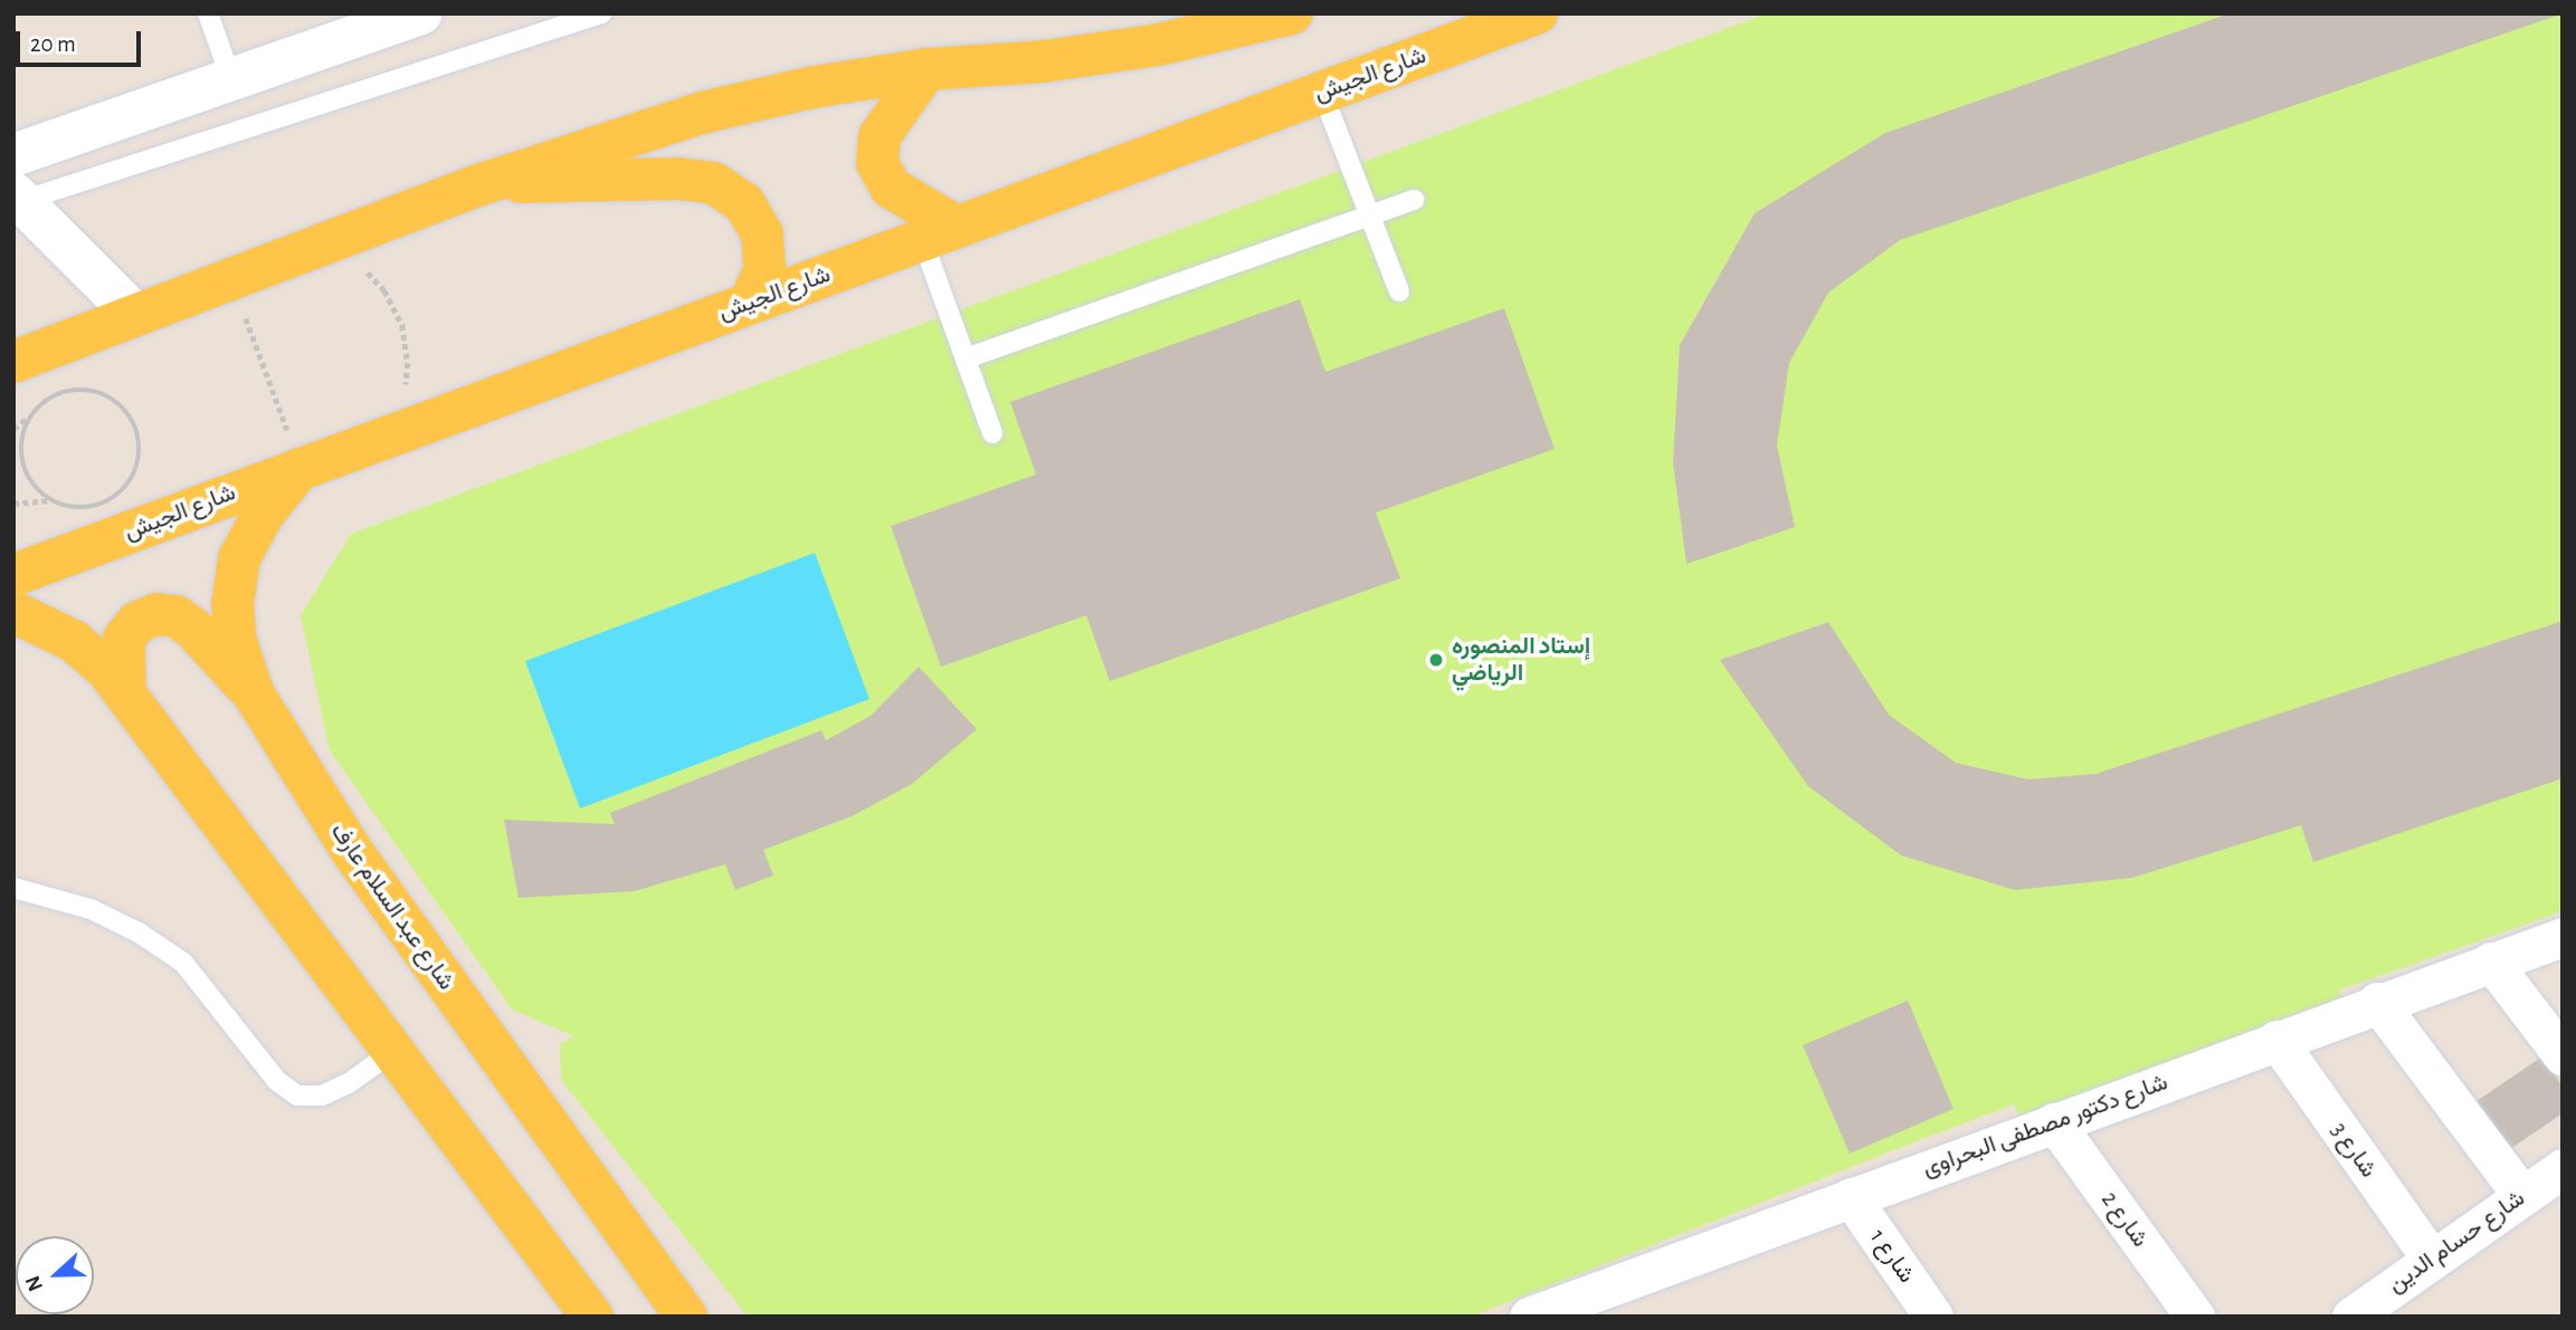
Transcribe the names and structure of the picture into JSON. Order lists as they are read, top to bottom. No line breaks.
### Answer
{"streets":{"main road":["شارع الجيش","شارع عبد السلام عارف"],"street":["شارع دكتور مصطفى البحراوى","شارع 3","شارع 2","شارع حسام الدين","شارع 1"]},"crossings":[["شارع الجيش","شارع عبد السلام عارف"],["شارع دكتور مصطفى البحراوى","شارع 3"],["شارع دكتور مصطفى البحراوى","شارع 2"],["شارع دكتور مصطفى البحراوى","شارع 1"],["شارع 3","شارع حسام الدين"]],"places":["إستاد المنصوره الرياضي"],"scale_bar":"20 m","north":"left"}
